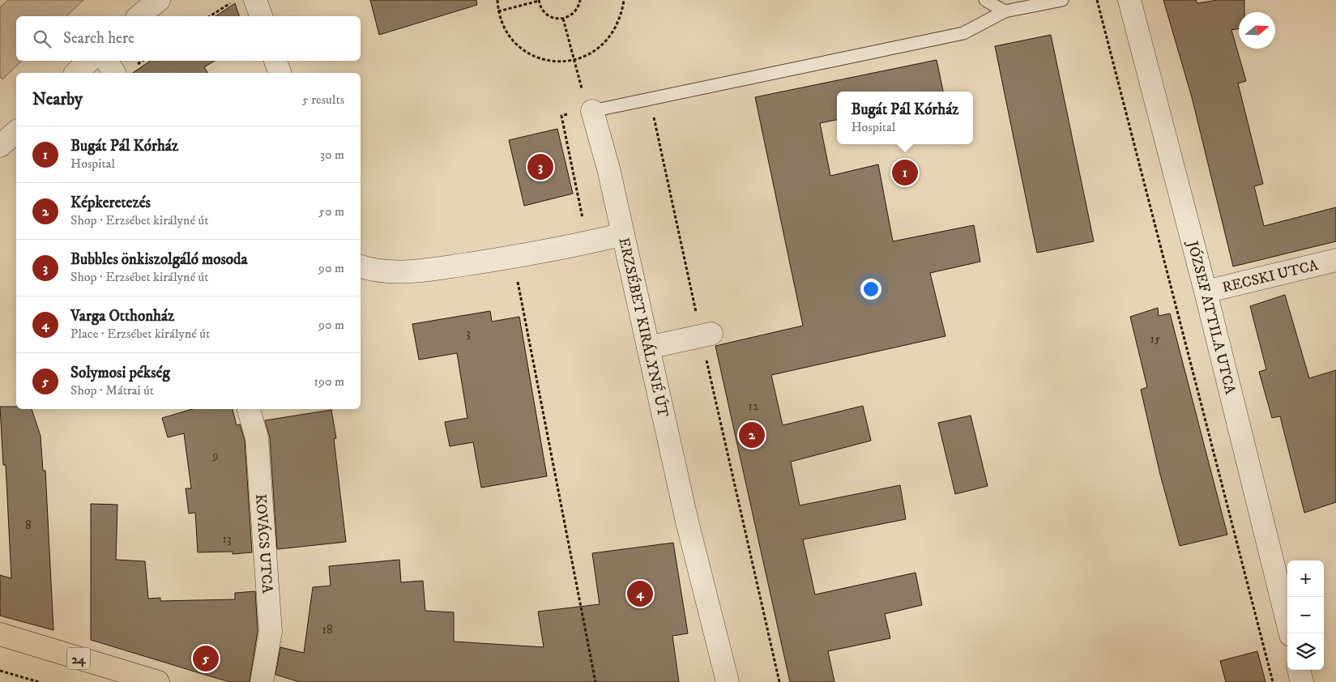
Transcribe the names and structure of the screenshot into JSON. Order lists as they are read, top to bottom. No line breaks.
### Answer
{"streets":{"main road":["24"],"street":["RECSKI UTCA","JÓZSEF ATTILA UTCA","ERZSÉBET KIRÁLYNÉ ÚT","KOVÁCS UTCA"]},"crossings":[["RECSKI UTCA","JÓZSEF ATTILA UTCA"]],"house_numbers":["3","15","12","9","8","13","18"],"north":"right","page":{"search":"Search here","heading":["Nearby","5 results"],"popup":["Bugát Pál Kórház","Hospital"],"list":[{"mark":"1","name":"Bugát Pál Kórház","note":"Hospital","value":"30 m"},{"mark":"2","name":"Képkeretezés","note":"Shop · Erzsébet királyné út","value":"50 m"},{"mark":"3","name":"Bubbles önkiszolgáló mosoda","note":"Shop · Erzsébet királyné út","value":"90 m"},{"mark":"4","name":"Varga Otthonház","note":"Place · Erzsébet királyné út","value":"90 m"},{"mark":"5","name":"Solymosi pékség","note":"Shop · Mátrai út","value":"190 m"}],"pins":["3","1","2","4","5"],"map_buttons":["+","−"]}}
